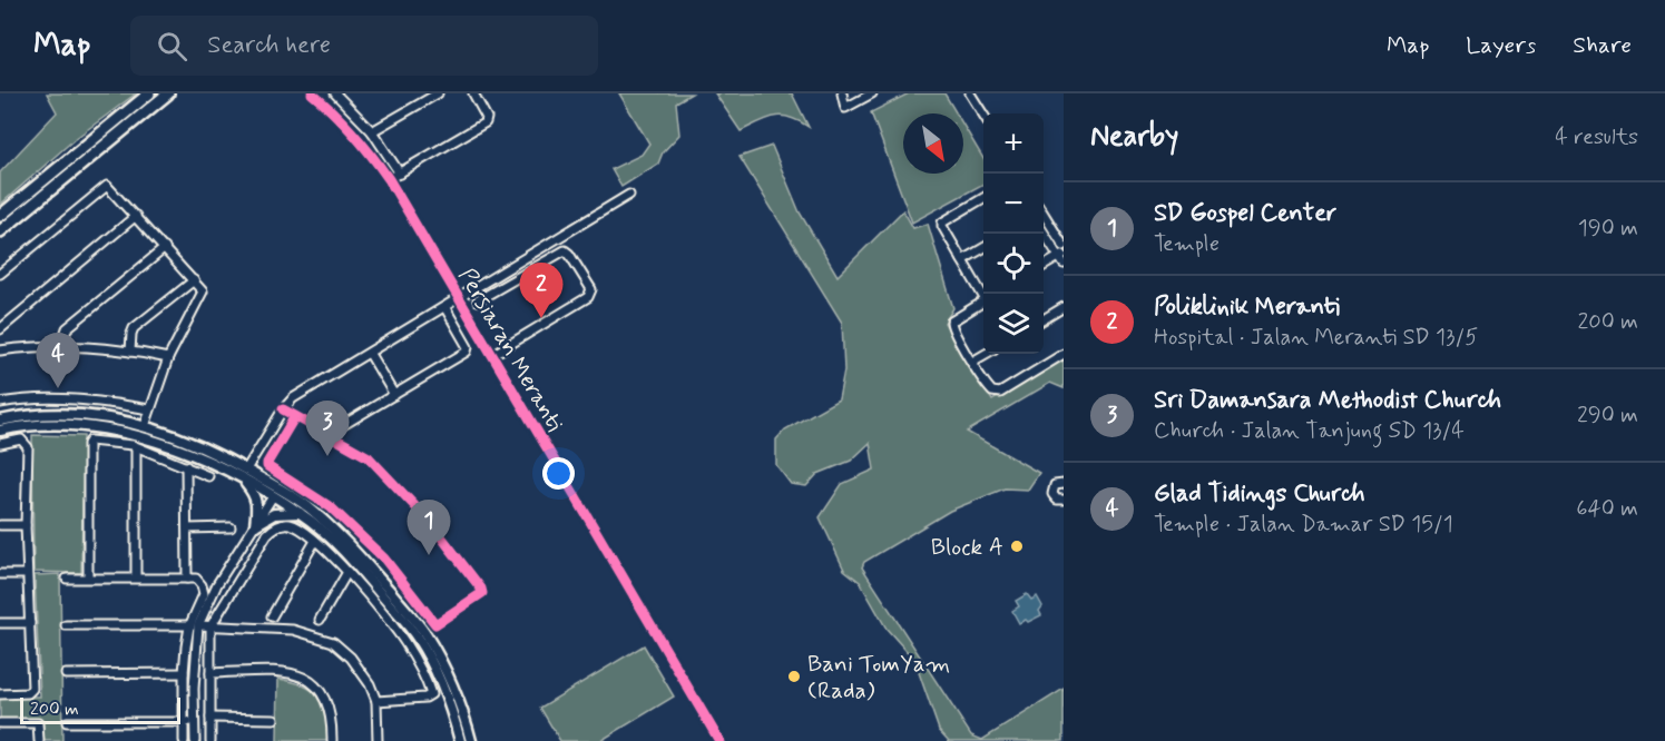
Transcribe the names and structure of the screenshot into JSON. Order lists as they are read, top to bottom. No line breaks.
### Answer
{"streets":{"street":["Persiaran Meranti"]},"places":["Block A","Bani TomYam (Rada)"],"scale_bar":"200 m","north":"bottom right","page":{"header":"Map","search":"Search here","nav":["Map","Layers","Share"],"heading":["Nearby","4 results"],"map_buttons":["+","−"],"list":[{"mark":"1","name":"SD Gospel Center","note":"Temple","value":"190 m"},{"mark":"2","name":"Poliklinik Meranti","note":"Hospital · Jalan Meranti SD 13/5","value":"200 m"},{"mark":"3","name":"Sri Damansara Methodist Church","note":"Church · Jalan Tanjung SD 13/4","value":"290 m"},{"mark":"4","name":"Glad Tidings Church","note":"Temple · Jalan Damar SD 15/1","value":"640 m"}],"pins":["2","4","3","1"],"scale":"200 m"}}
